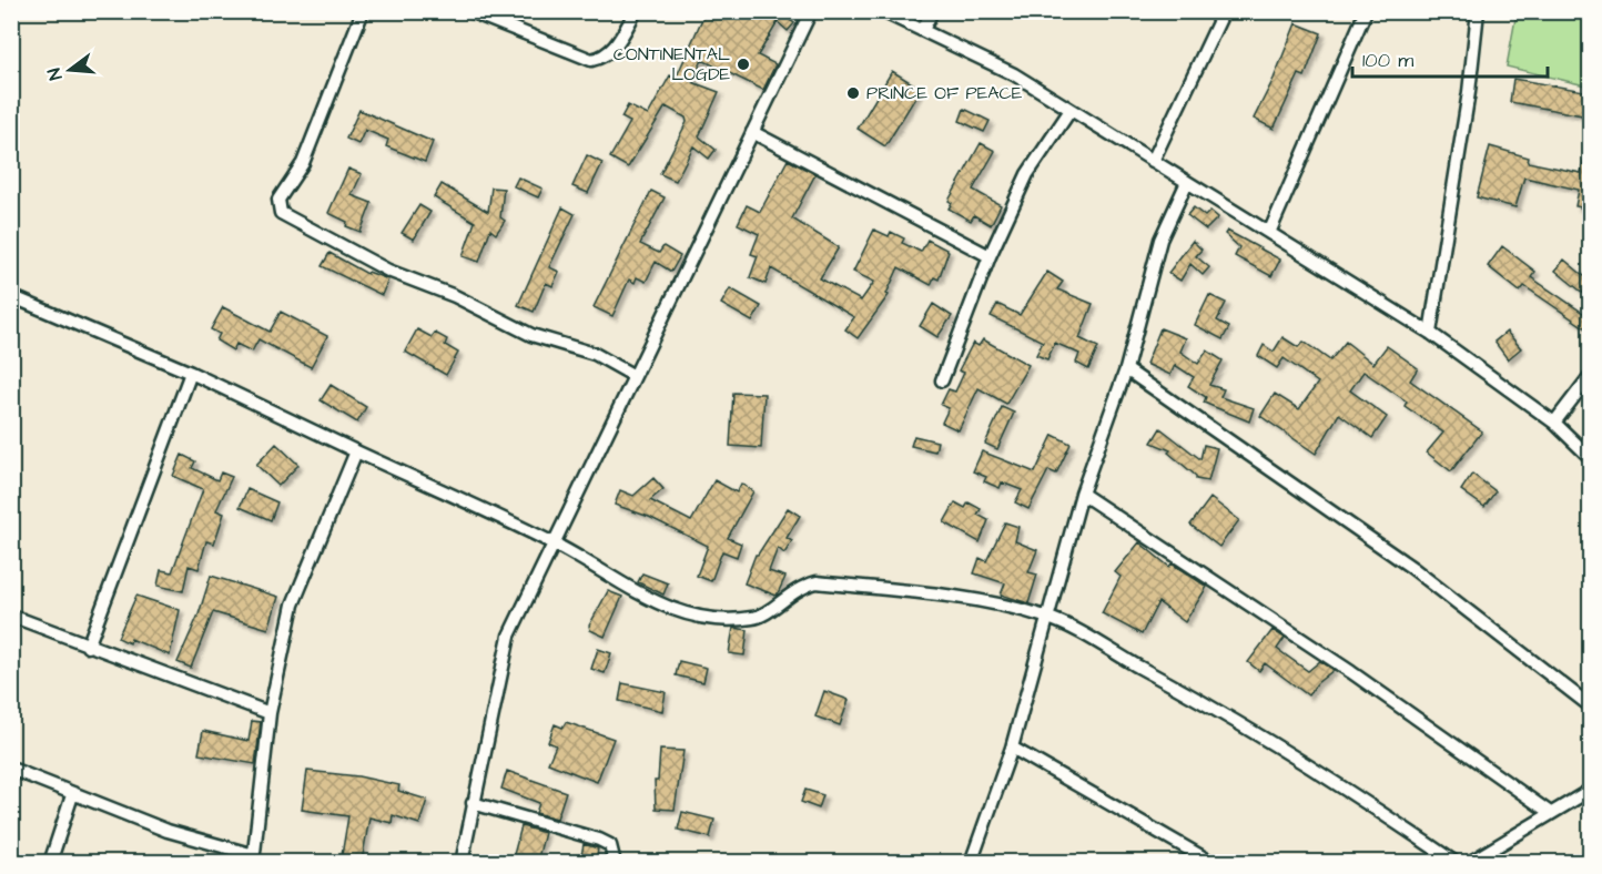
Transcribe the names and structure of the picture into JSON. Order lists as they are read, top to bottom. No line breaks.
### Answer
{"places":["CONTINENTAL LOGDE","PRINCE OF PEACE"],"scale_bar":"100 m","north":"left"}
